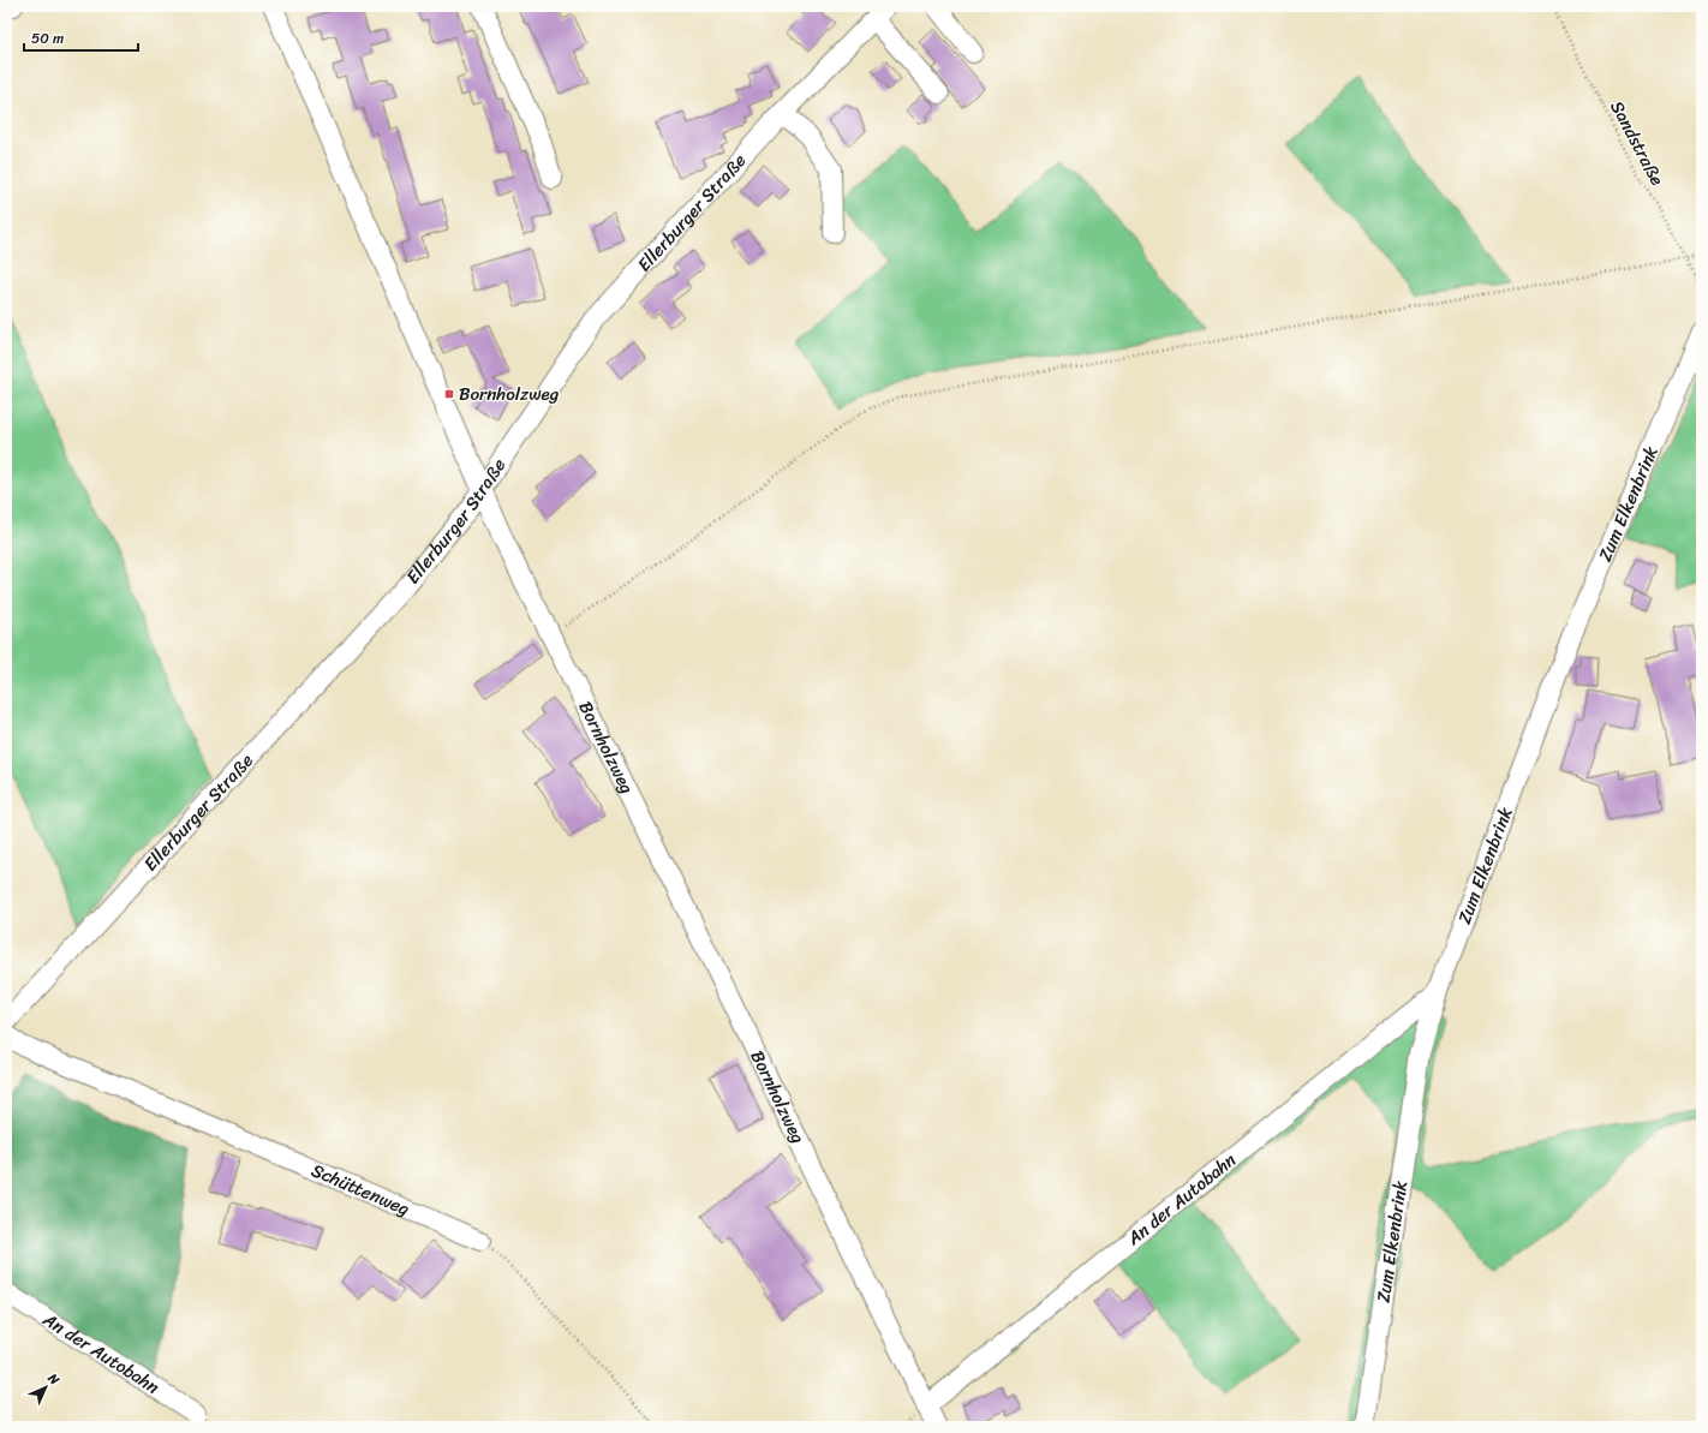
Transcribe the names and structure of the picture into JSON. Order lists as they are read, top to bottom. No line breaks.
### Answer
{"streets":{"street":["Ellerburger Straße","Zum Elkenbrink","Bornholzweg","Schüttenweg","An der Autobahn"],"path":["Sandstraße"]},"crossings":[["Ellerburger Straße","Bornholzweg"],["Zum Elkenbrink","An der Autobahn"],["Bornholzweg","An der Autobahn"]],"places":{"transit":["Bornholzweg"]},"scale_bar":"50 m","north":"top right"}
